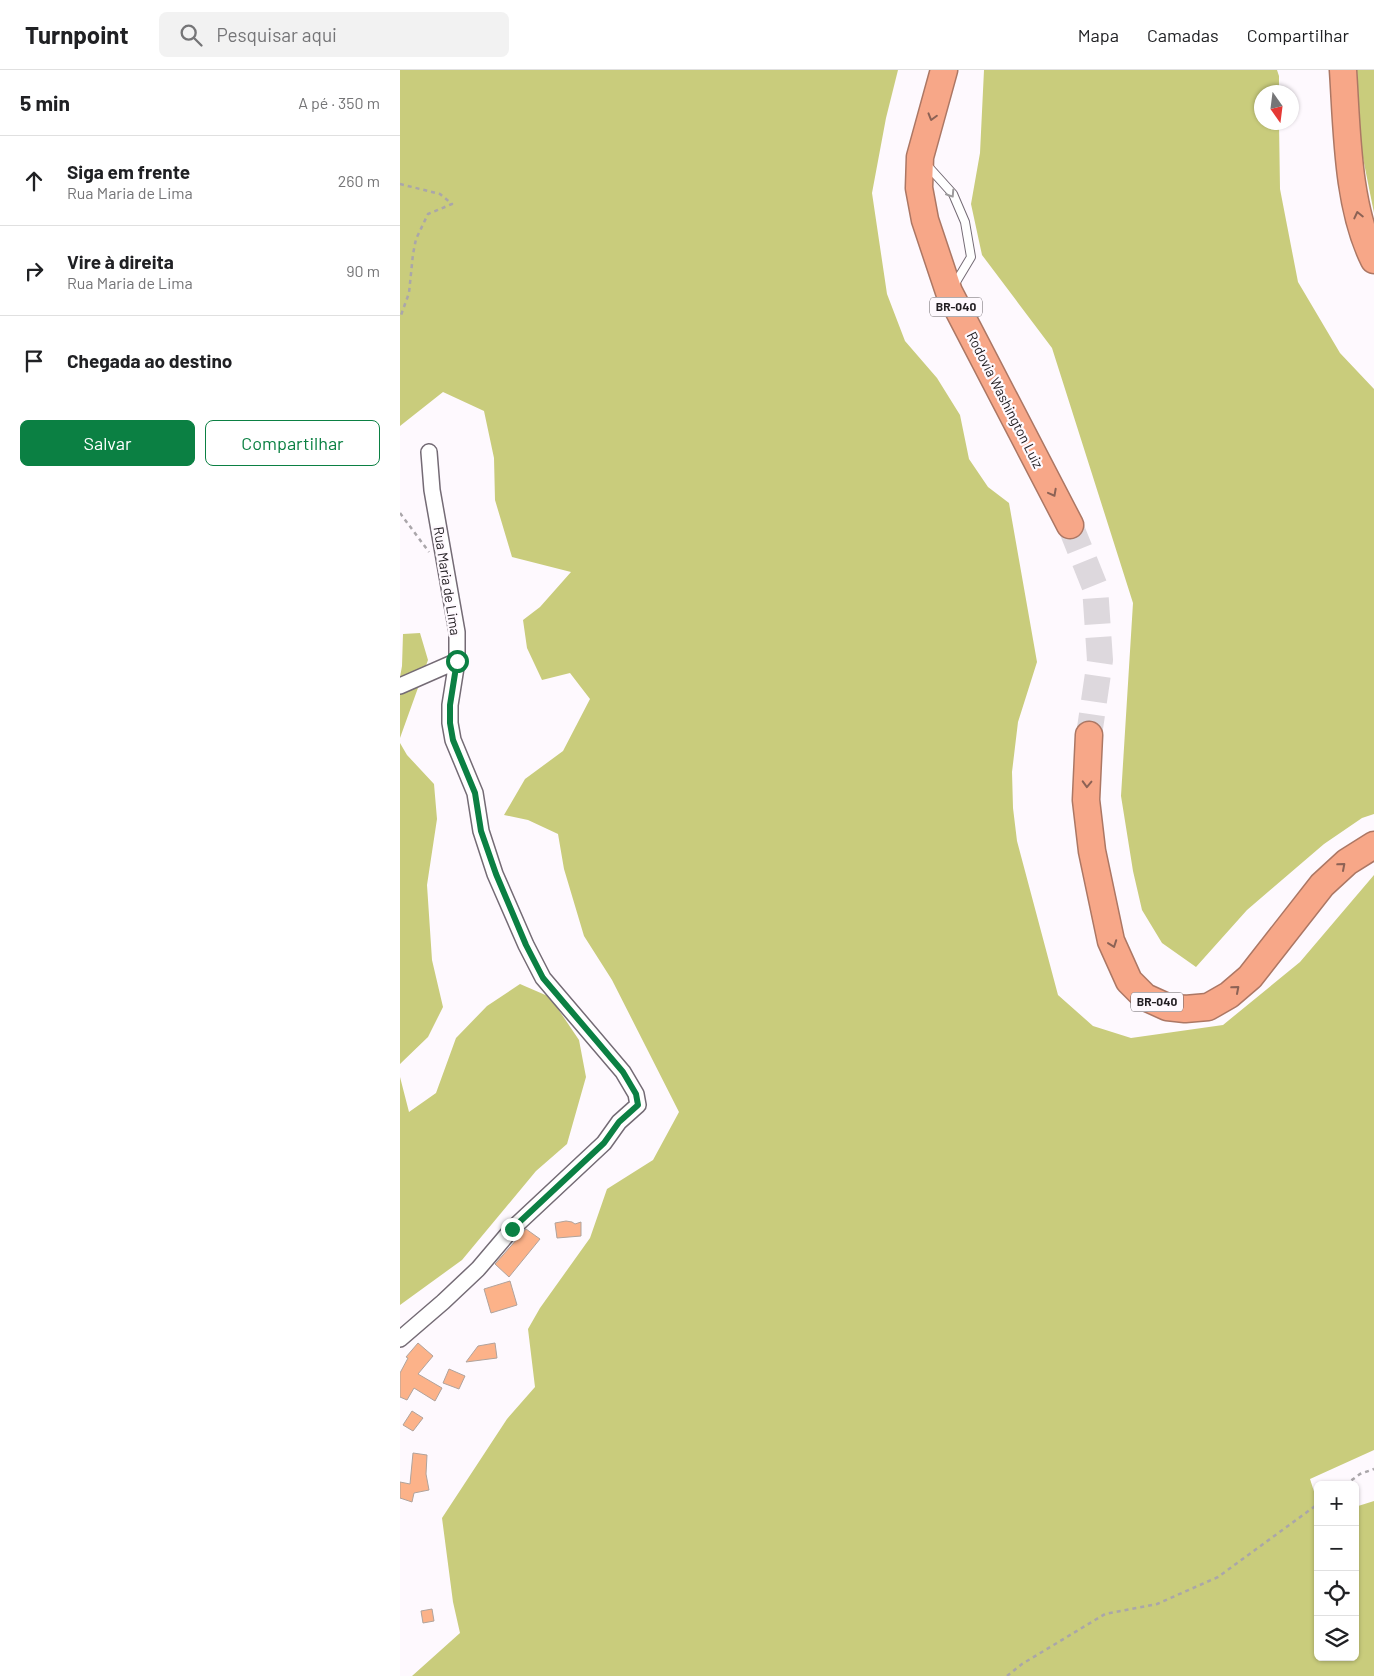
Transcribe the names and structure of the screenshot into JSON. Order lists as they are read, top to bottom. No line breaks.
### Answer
{"streets":{"highway":["BR-040","Rodovia Washington Luiz"],"street":["Rua Maria de Lima"]},"one_way":["Rodovia Washington Luiz"],"north":"bottom","page":{"header":"Turnpoint","search":"Pesquisar aqui","nav":["Mapa","Camadas","Compartilhar"],"heading":["5 min","A pé · 350 m"],"list":[["Siga em frente","Rua Maria de Lima","260 m"],["Vire à direita","Rua Maria de Lima","90 m"],"Chegada ao destino"],"buttons":["Salvar","Compartilhar"],"map_buttons":["+","−"]}}
